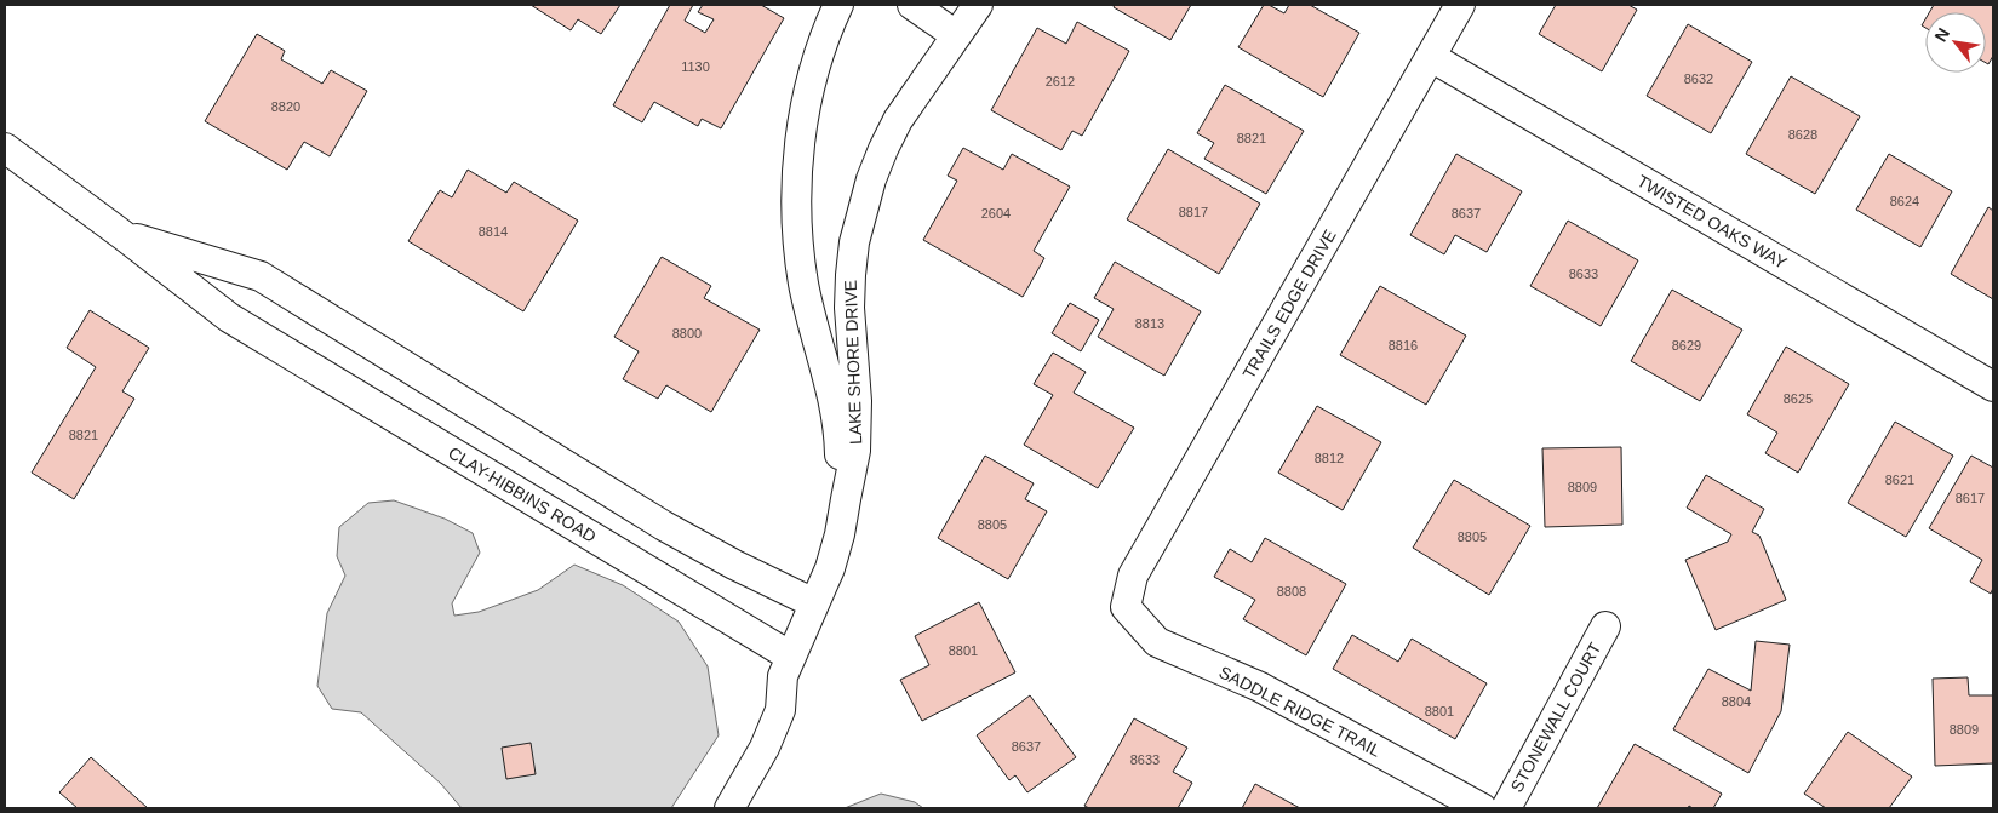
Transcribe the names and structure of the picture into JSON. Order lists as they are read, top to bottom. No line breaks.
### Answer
{"streets":{"street":["TWISTED OAKS WAY","TRAILS EDGE DRIVE","LAKE SHORE DRIVE","CLAY-HIBBINS ROAD","SADDLE RIDGE TRAIL","STONEWALL COURT"]},"crossings":[["TWISTED OAKS WAY","TRAILS EDGE DRIVE"],["TRAILS EDGE DRIVE","SADDLE RIDGE TRAIL"],["LAKE SHORE DRIVE","CLAY-HIBBINS ROAD"]],"house_numbers":["1130","8632","2612","8820","8628","8821","8624","8817","2604","8637","8814","8633","8813","8800","8816","8629","8625","8821","8812","8621","8809","8617","8805","8805","8808","8801","8804","8801","8809","8637","8633"],"north":"top left"}
